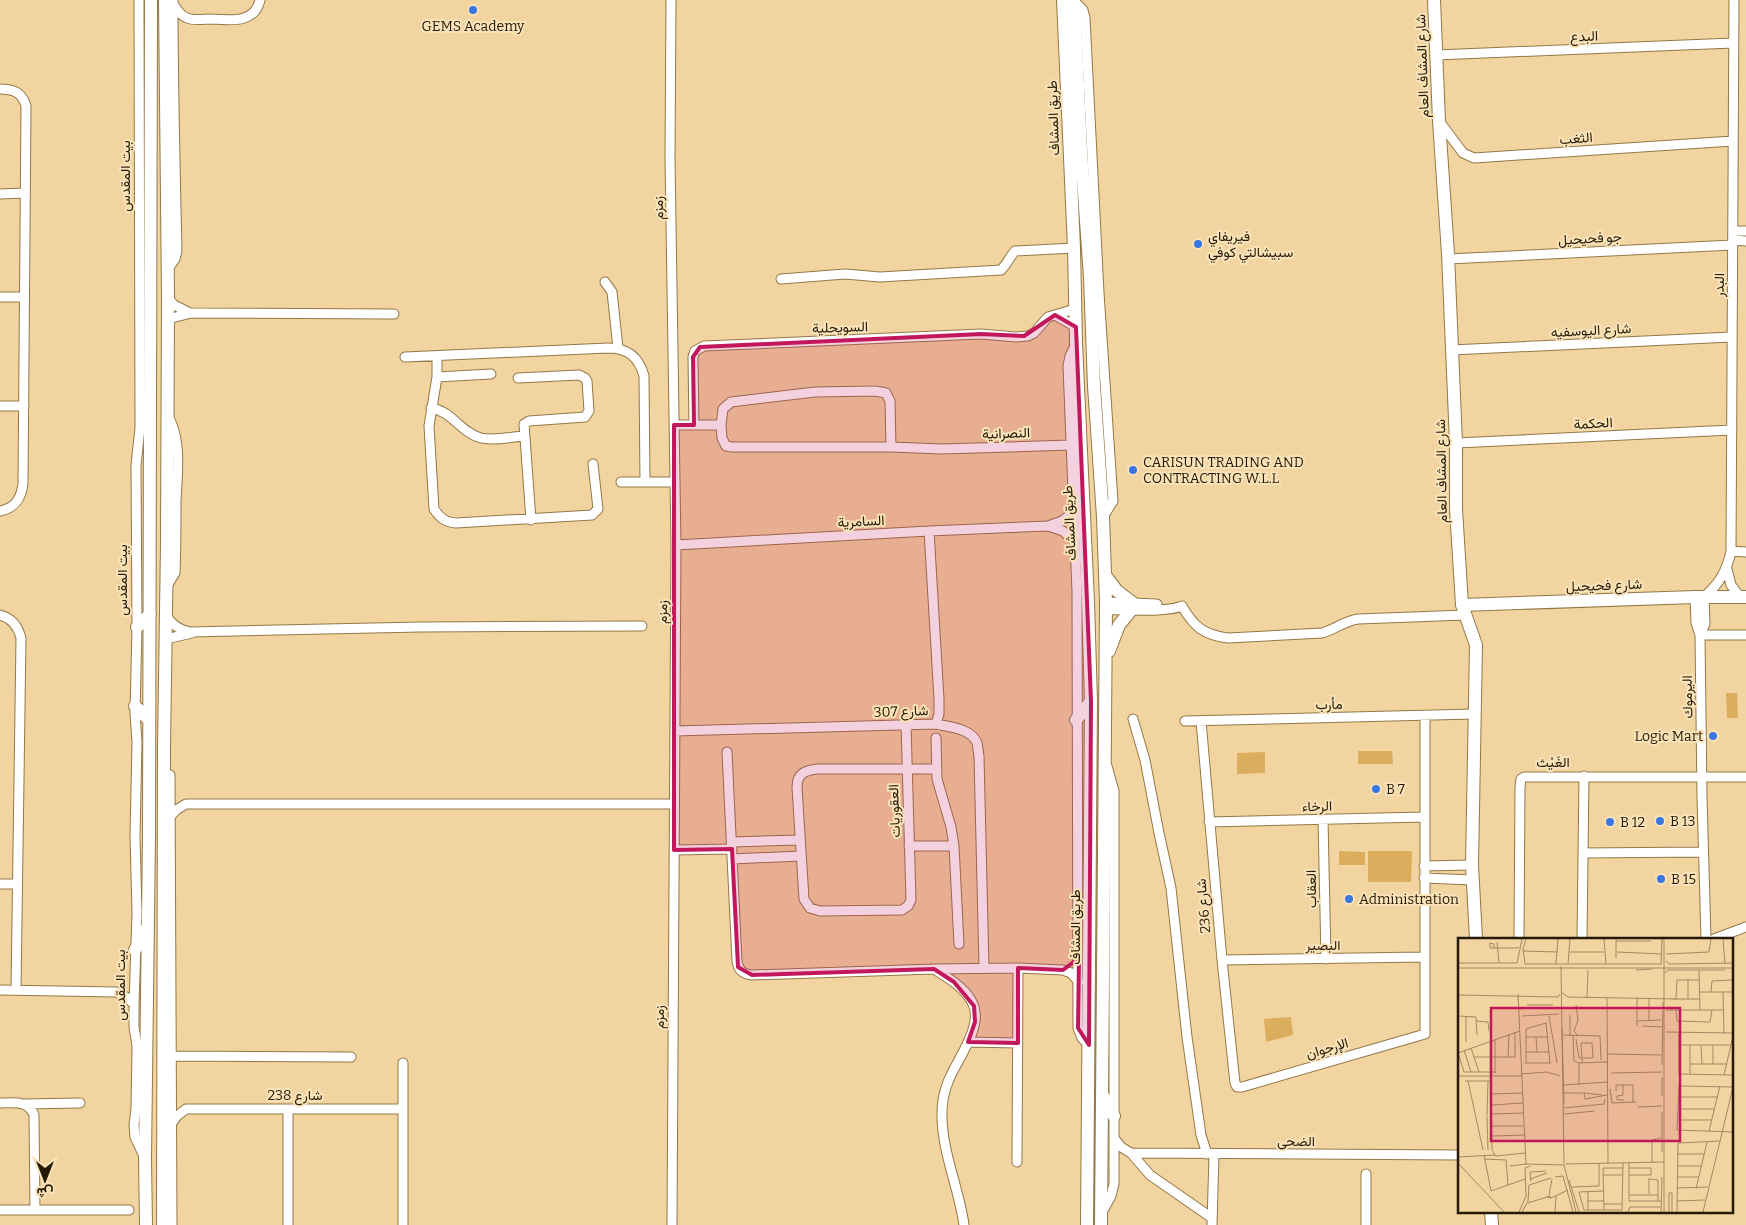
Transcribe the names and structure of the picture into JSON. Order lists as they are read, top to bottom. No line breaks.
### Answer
{"streets":{"street":["البدع","شارع المشاف العام","طريق المشاف","الثغب","بيت المقدس","زمزم","جو فحيحيل","البدر","السويحلية","شارع اليوسفيه","الحكمة","النصرانية","السامرية","شارع فحيحيل","اليرموك","مأرب","شارع 307","الغَيْث","الرخاء","العقوريات","العقاب","شارع 236","البصير","الإرجوان","شارع 238","الضحى"]},"crossings":[["البدع","شارع المشاف العام"],["البدع","البدر"],["شارع المشاف العام","الثغب"],["شارع المشاف العام","جو فحيحيل"],["شارع المشاف العام","شارع اليوسفيه"],["شارع المشاف العام","الحكمة"],["شارع المشاف العام","شارع فحيحيل"],["شارع المشاف العام","مأرب"],["طريق المشاف","السويحلية"],["طريق المشاف","النصرانية"],["طريق المشاف","السامرية"],["الثغب","البدر"],["زمزم","السامرية"],["زمزم","شارع 307"],["جو فحيحيل","البدر"],["البدر","شارع اليوسفيه"],["البدر","الحكمة"],["البدر","شارع فحيحيل"],["البدر","اليرموك"],["السامرية","شارع 307"],["شارع فحيحيل","اليرموك"],["اليرموك","الغَيْث"],["مأرب","شارع 236"],["شارع 307","العقوريات"],["الرخاء","العقاب"],["الرخاء","شارع 236"],["العقاب","البصير"],["شارع 236","البصير"],["شارع 236","الإرجوان"],["البصير","الإرجوان"]],"places":["GEMS Academy","فيريفاي سبيشالتي كوفي","CARISUN TRADING AND CONTRACTING W.L.L","Logic Mart","B 7","B 13","B 12","B 15","Administration"],"north":"bottom"}
